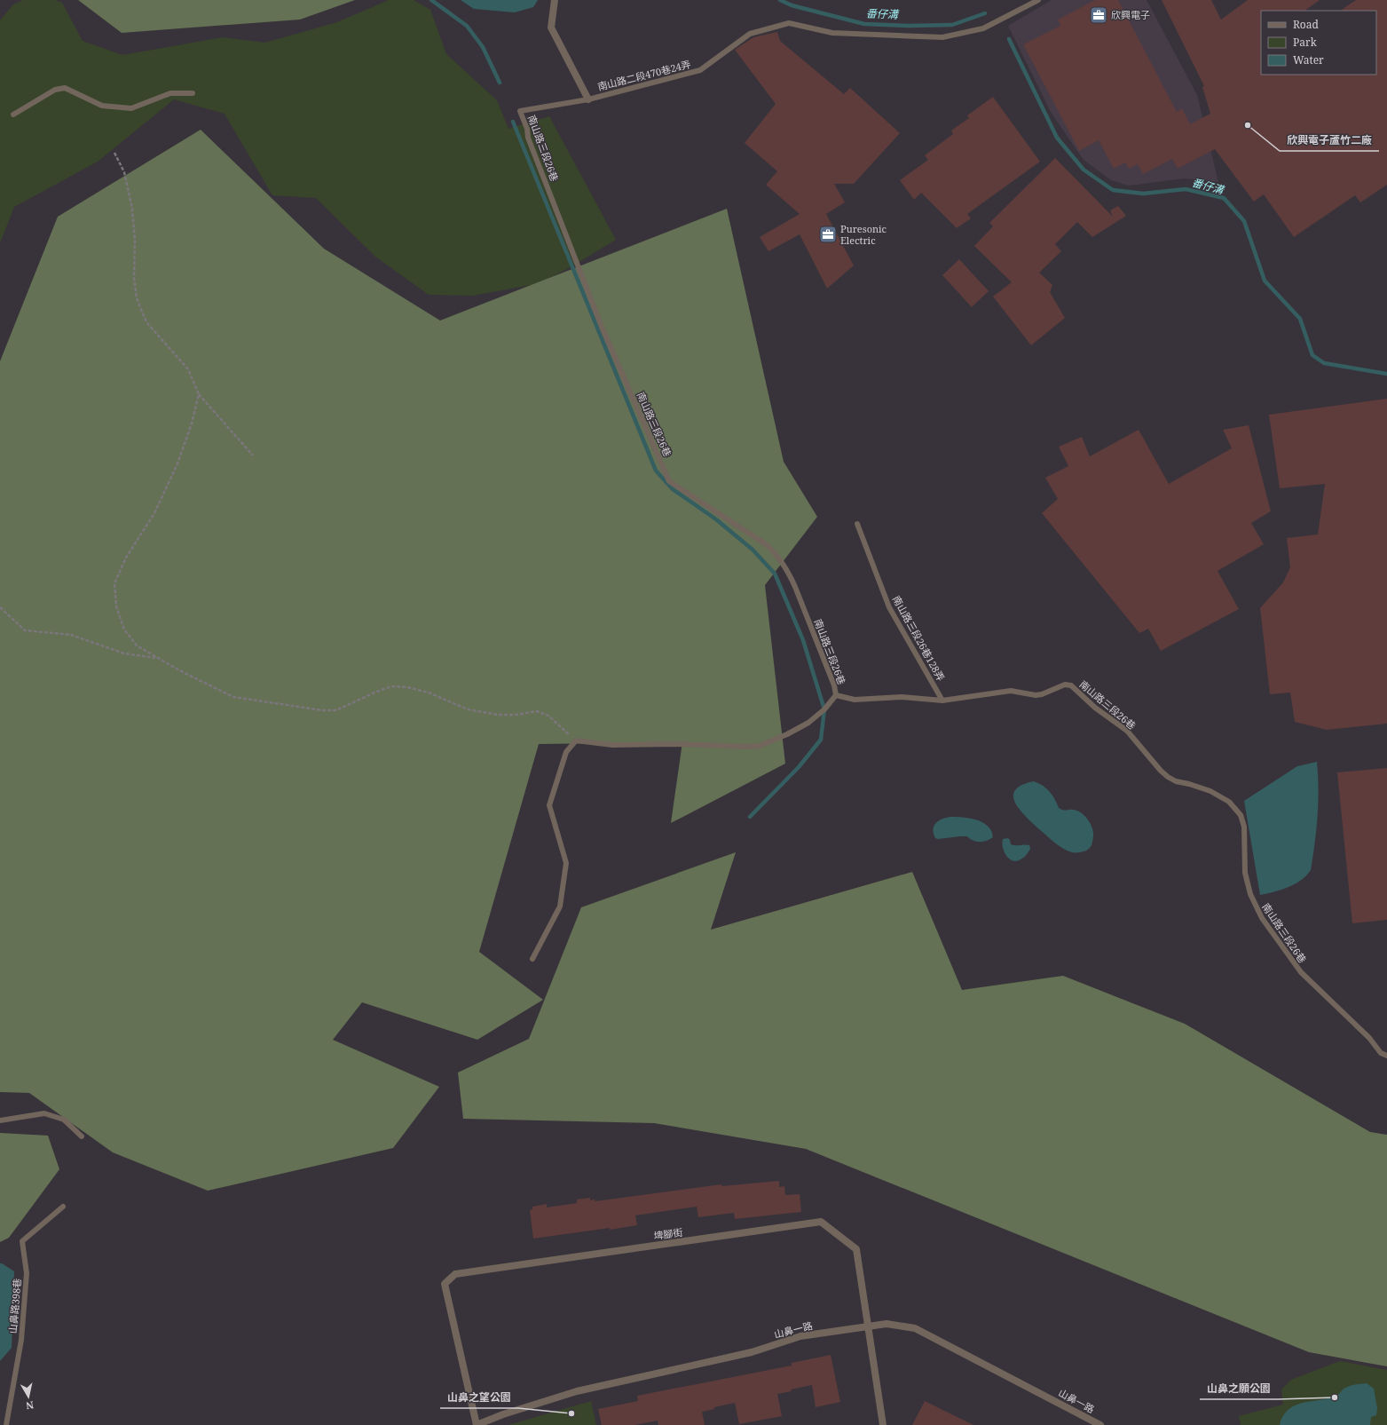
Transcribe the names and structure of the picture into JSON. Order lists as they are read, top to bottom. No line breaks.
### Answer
{"streets":{"street":["埤腳街","山鼻一路"],"lane":["南山路二段470巷24弄","南山路三段26巷","南山路三段26巷128弄","山鼻路398巷"]},"crossings":[["南山路二段470巷24弄","南山路三段26巷"],["南山路三段26巷","南山路三段26巷128弄"],["埤腳街","山鼻一路"]],"water":["番仔溝"],"places":{"office":["欣興電子","Puresonic Electric"],"other":["欣興電子蘆竹二廠","山鼻之願公園","山鼻之望公園"]},"legend":["Road","Park","Water"],"north":"bottom"}
